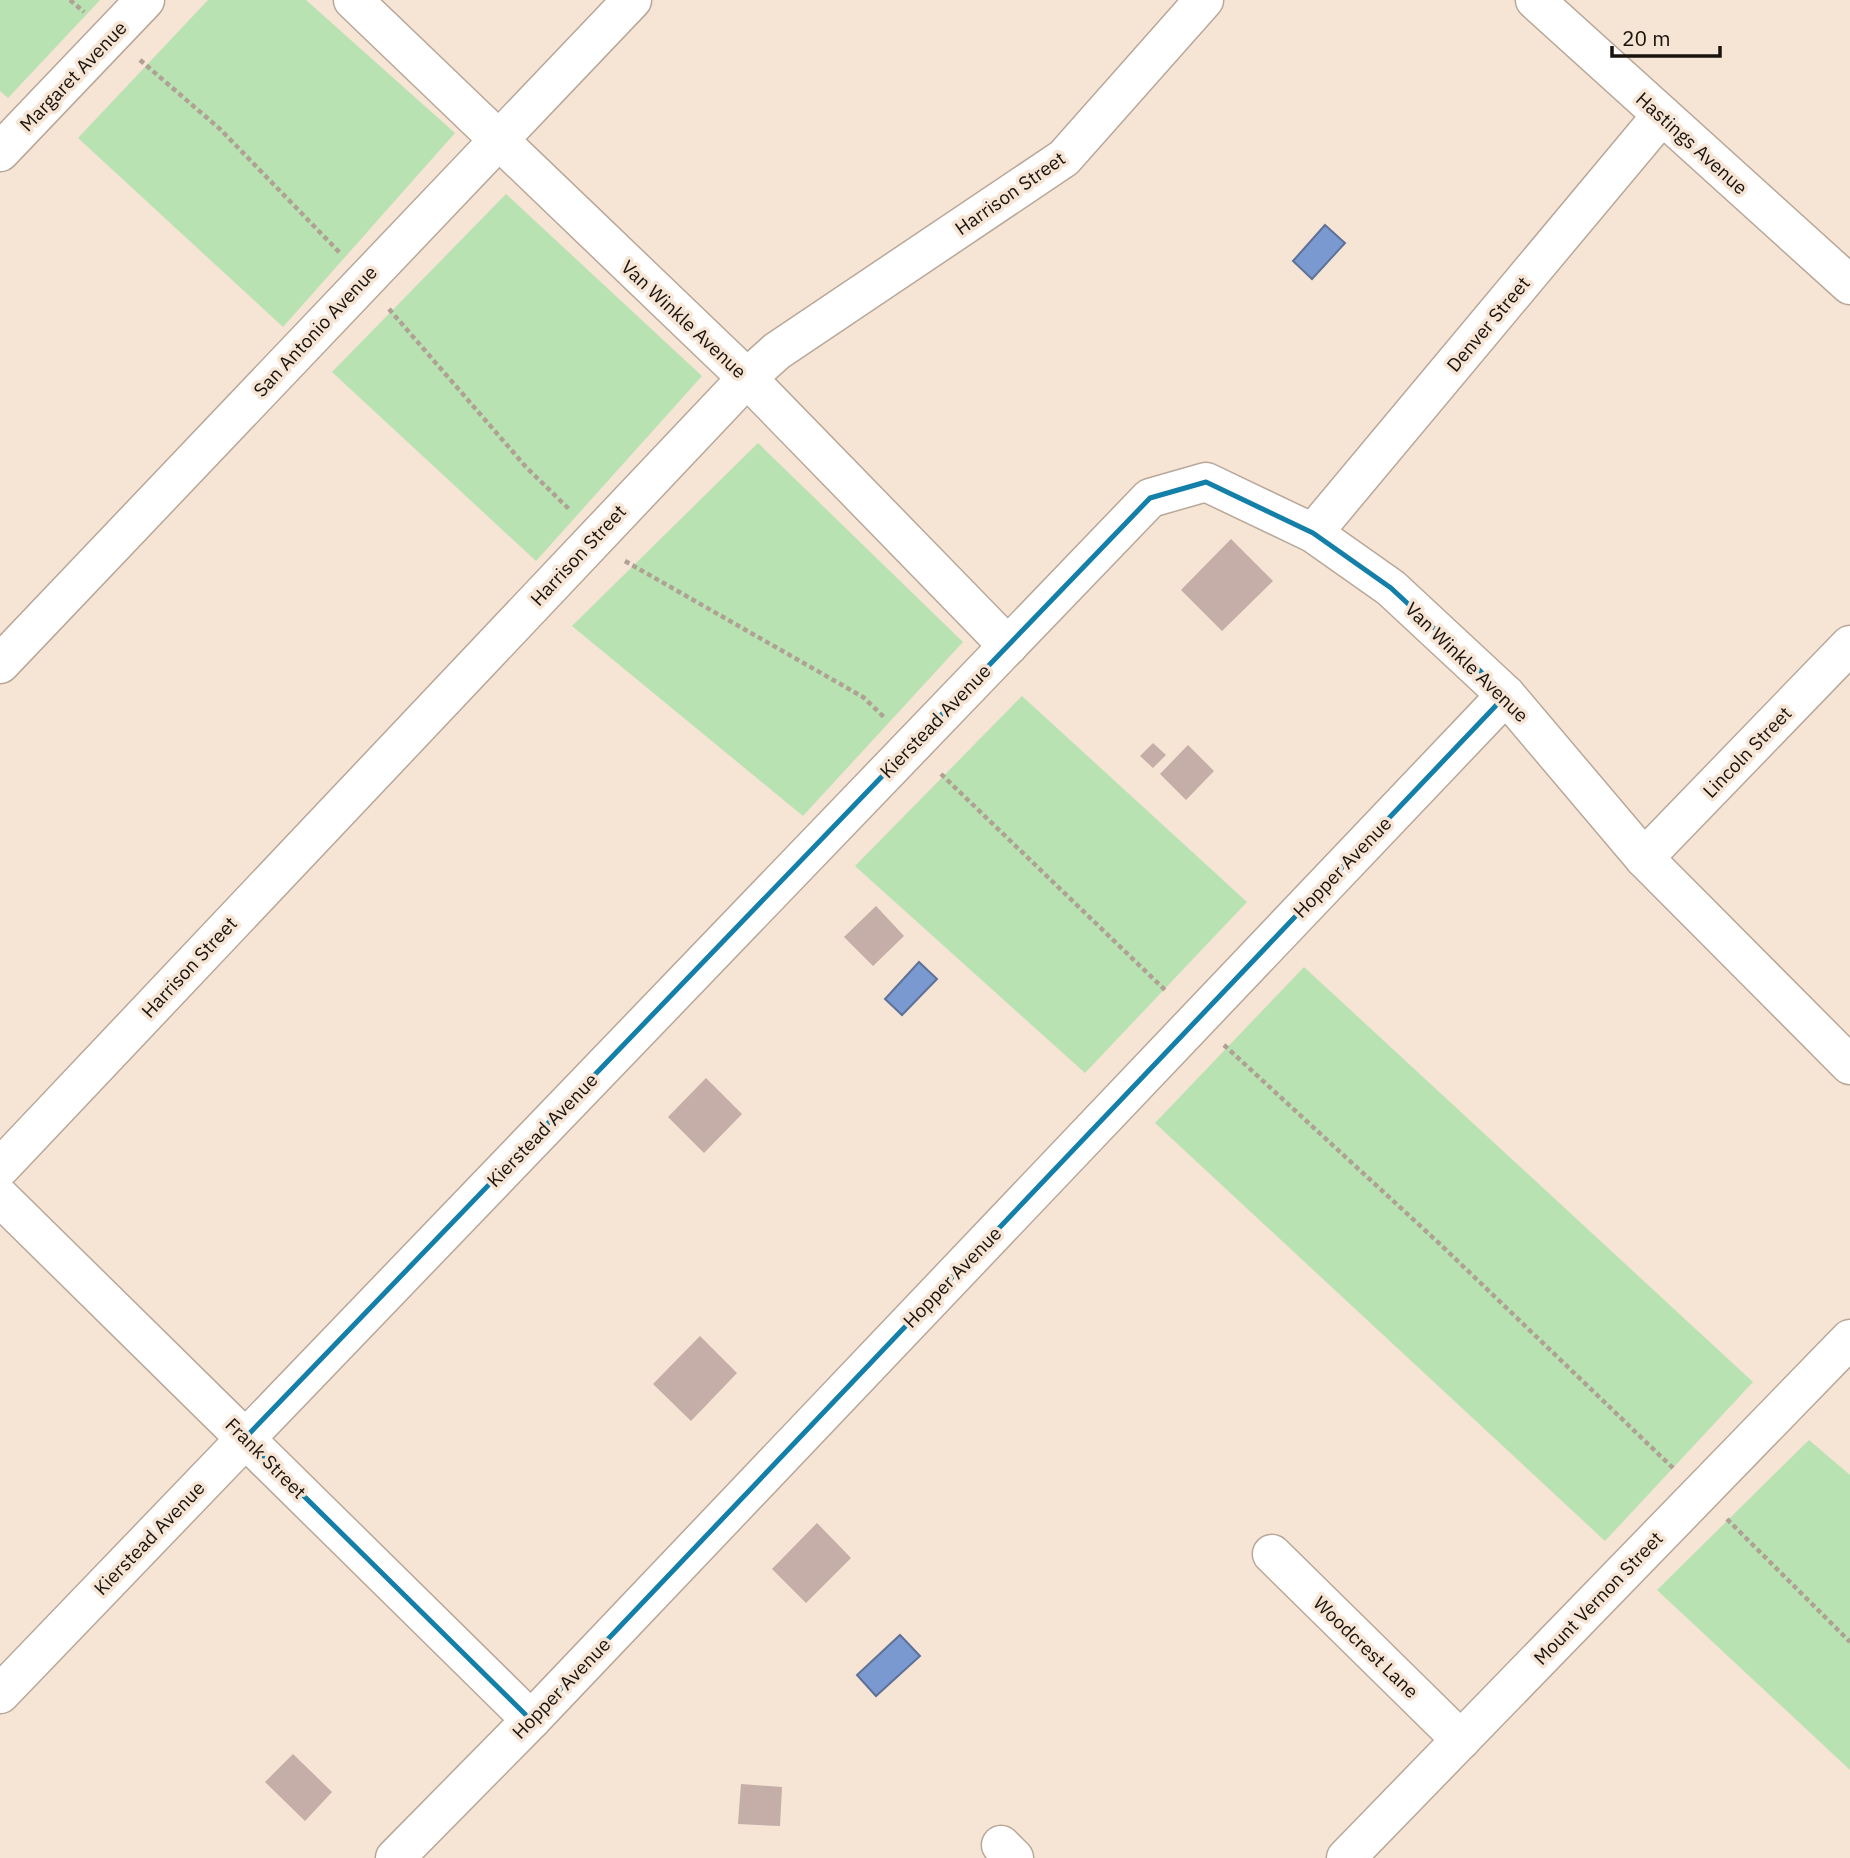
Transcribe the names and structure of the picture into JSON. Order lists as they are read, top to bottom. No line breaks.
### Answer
{"streets":{"street":["Margaret Avenue","Hastings Avenue","Harrison Street","Van Winkle Avenue","Denver Street","San Antonio Avenue","Kierstead Avenue","Lincoln Street","Hopper Avenue","Frank Street","Mount Vernon Street","Woodcrest Lane"]},"crossings":[["Hastings Avenue","Denver Street"],["Harrison Street","Van Winkle Avenue"],["Van Winkle Avenue","Denver Street"],["Van Winkle Avenue","San Antonio Avenue"],["Van Winkle Avenue","Kierstead Avenue"],["Van Winkle Avenue","Lincoln Street"],["Van Winkle Avenue","Hopper Avenue"],["Kierstead Avenue","Frank Street"],["Hopper Avenue","Frank Street"],["Mount Vernon Street","Woodcrest Lane"]],"scale_bar":"20 m"}
